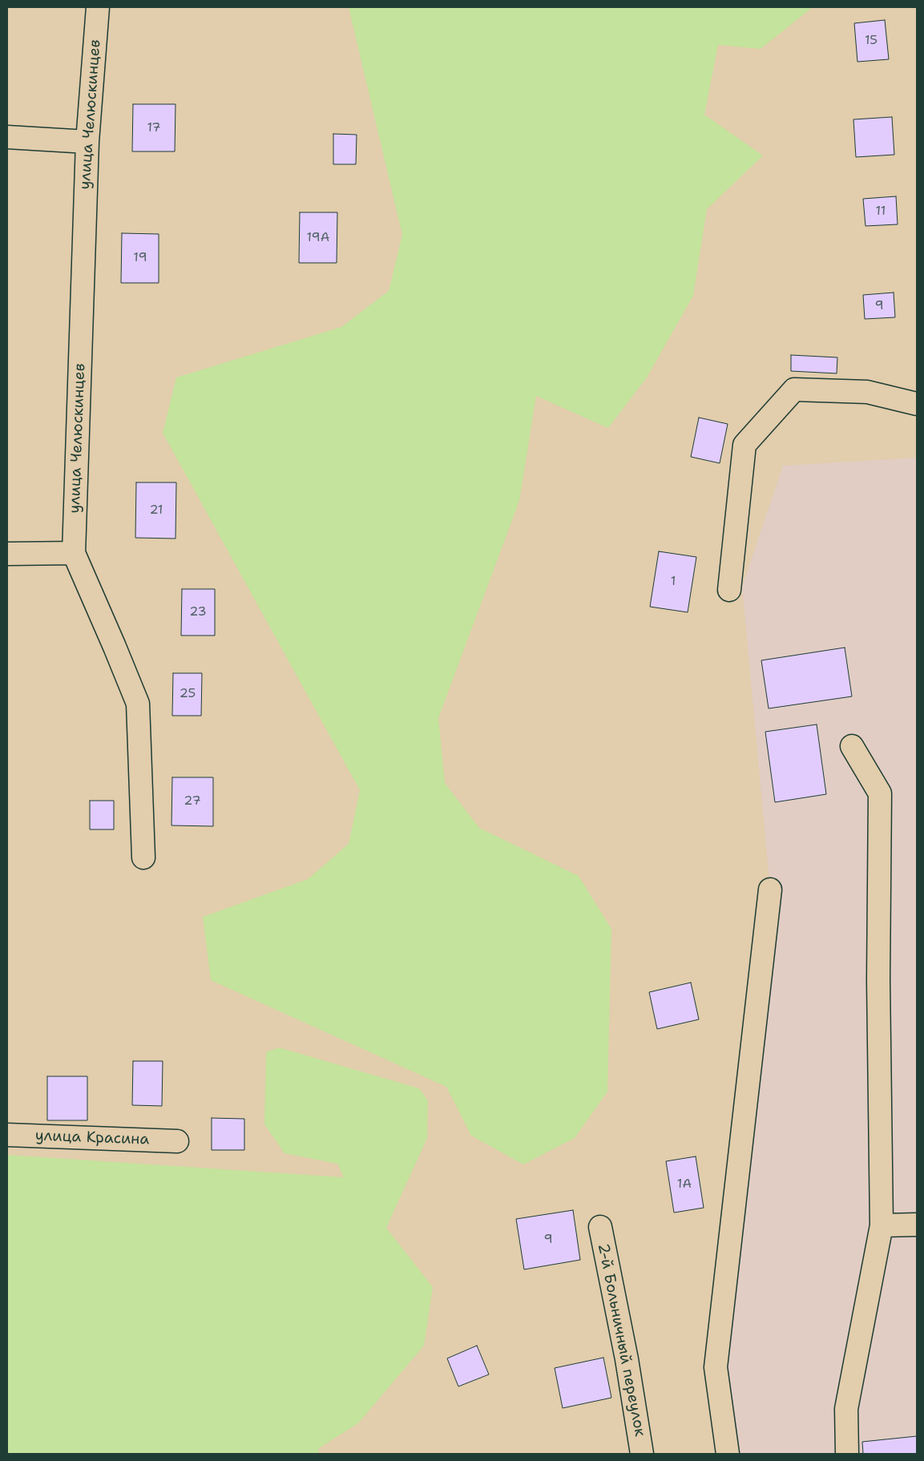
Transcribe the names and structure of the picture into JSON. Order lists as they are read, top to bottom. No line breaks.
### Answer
{"streets":{"street":["улица Челюскинцев","улица Красина","2-й Больничный переулок"]},"house_numbers":["15","17","11","19А","19","9","21","1","23","25","27","1А","9"]}
